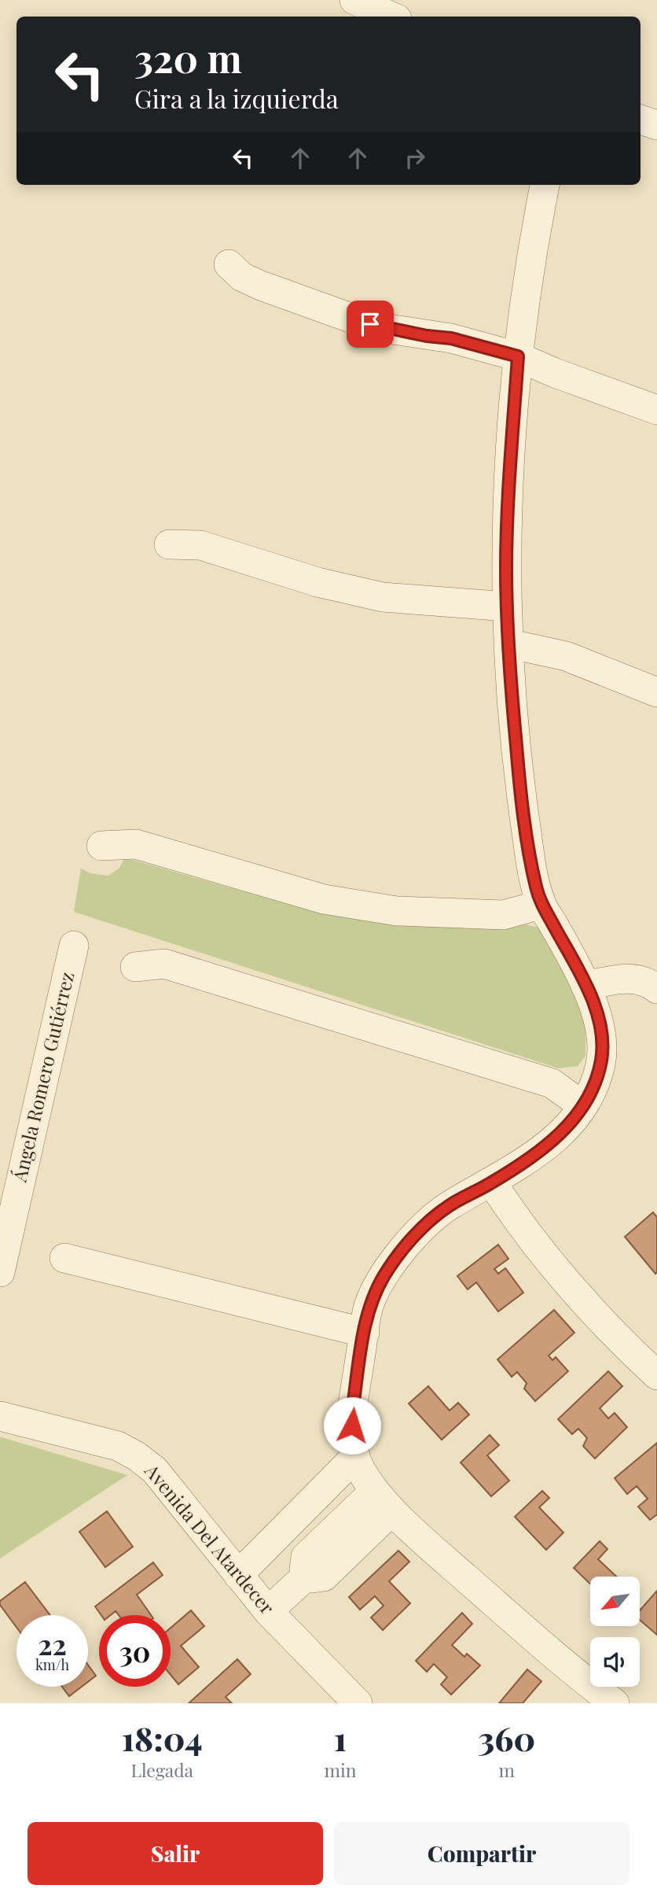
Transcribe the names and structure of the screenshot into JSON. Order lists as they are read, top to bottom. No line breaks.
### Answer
{"streets":{"street":["Ángela Romero Gutiérrez","Avenida Del Atardecer"]},"north":"bottom left","page":{"turn":["320 m","Gira a la izquierda"],"speed":"22 km/h","limit":"30","eta":["18:04","Llegada","1","min","360","m"],"buttons":["Salir","Compartir"]}}
